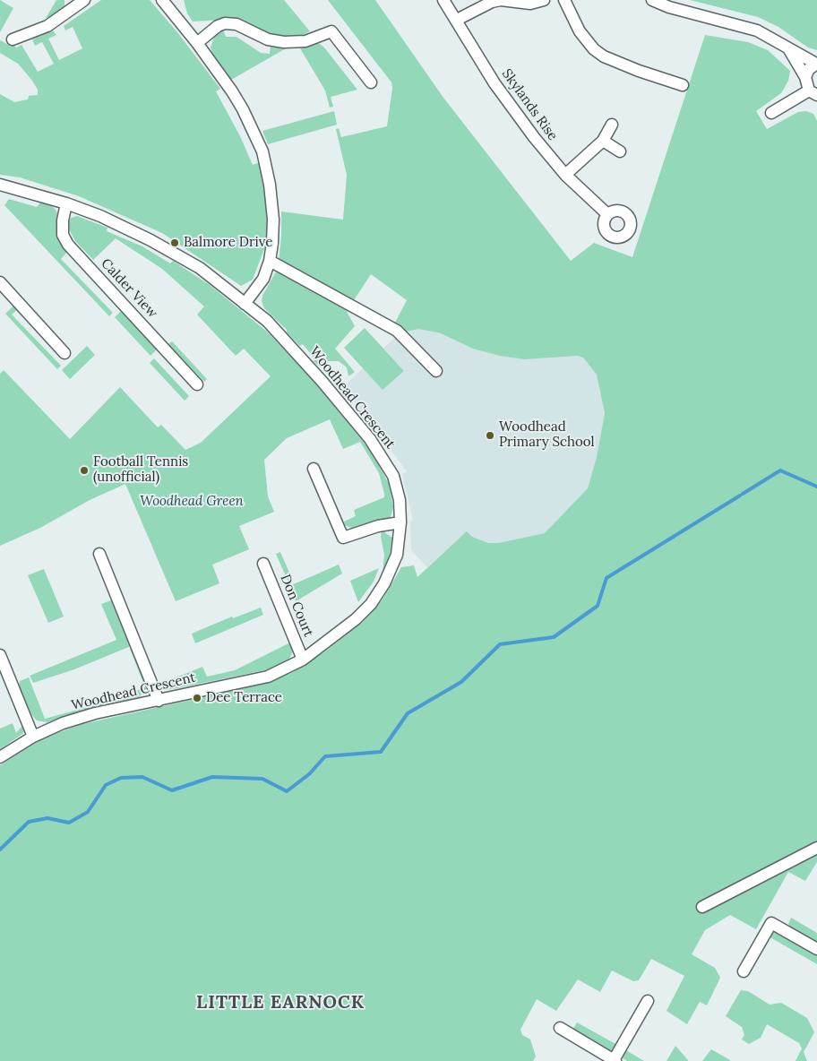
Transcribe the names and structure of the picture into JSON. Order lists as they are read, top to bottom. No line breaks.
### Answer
{"streets":{"street":["Skylands Rise","Calder View","Woodhead Crescent","Don Court"]},"crossings":[["Calder View","Woodhead Crescent"],["Woodhead Crescent","Don Court"]],"districts":["LITTLE EARNOCK"],"parks":["Woodhead Green"],"places":["Balmore Drive","Woodhead Primary School","Football Tennis (unofficial)","Dee Terrace"]}
